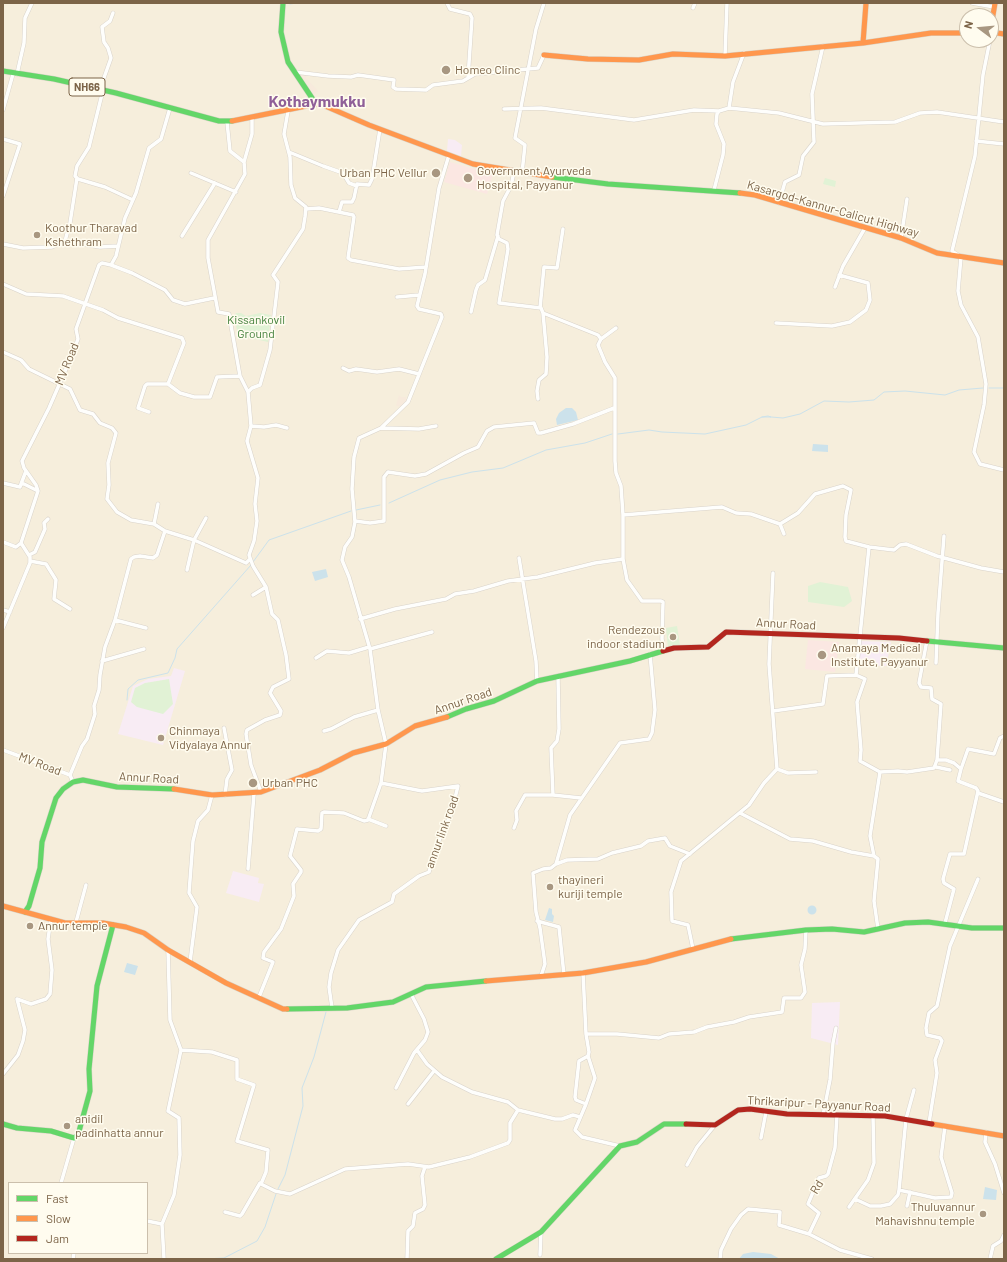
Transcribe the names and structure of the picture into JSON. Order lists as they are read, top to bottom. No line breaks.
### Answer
{"streets":{"main road":["NH66","Kasargod-Kannur-Calicut Highway","Annur Road","Thrikaripur - Payyanur Road"],"street":["MV Road","annur link road","Rd"]},"crossings":[["NH66","Kasargod-Kannur-Calicut Highway"],["MV Road","Annur Road"],["Thrikaripur - Payyanur Road","Rd"]],"districts":["Kothaymukku"],"parks":["Kissankovil Ground"],"places":["Homeo Clinc","Urban PHC Vellur","Government Ayurveda Hospital, Payyanur","Koothur Tharavad Kshethram","Rendezous indoor stadium","Anamaya Medical Institute, Payyanur","Chinmaya Vidyalaya Annur","Urban PHC","thayineri kuriji temple","Annur temple","anidil padinhatta annur","Thuluvannur Mahavishnu temple"],"legend":["Fast","Slow","Jam"],"north":"left"}
